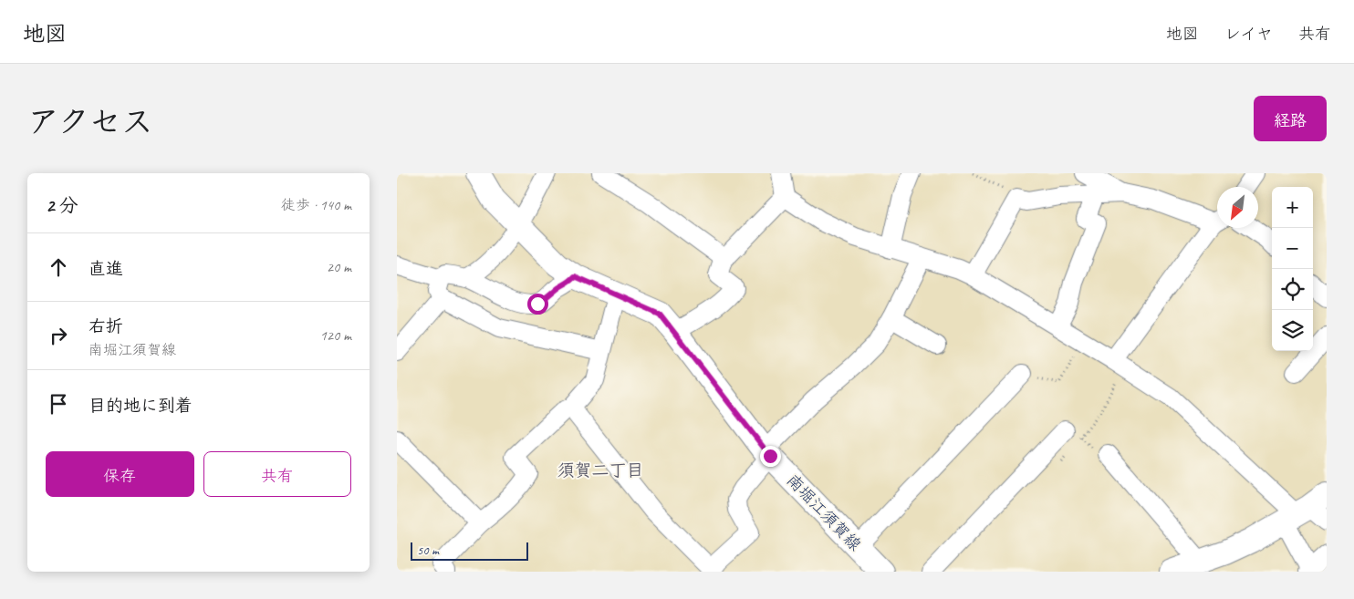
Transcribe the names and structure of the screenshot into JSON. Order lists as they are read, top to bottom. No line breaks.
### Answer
{"streets":{"main road":["南堀江須賀線"]},"districts":["須賀二丁目"],"scale_bar":"50 m","north":"bottom left","page":{"header":"地図","nav":["地図","レイヤ","共有"],"title":"アクセス","buttons":["経路",["保存","共有"]],"heading":["2 分","徒歩 · 140 m"],"map_buttons":["+","−"],"list":[["直進","20 m"],["右折","南堀江須賀線","120 m"],"目的地に到着"],"scale":"50 m"}}
